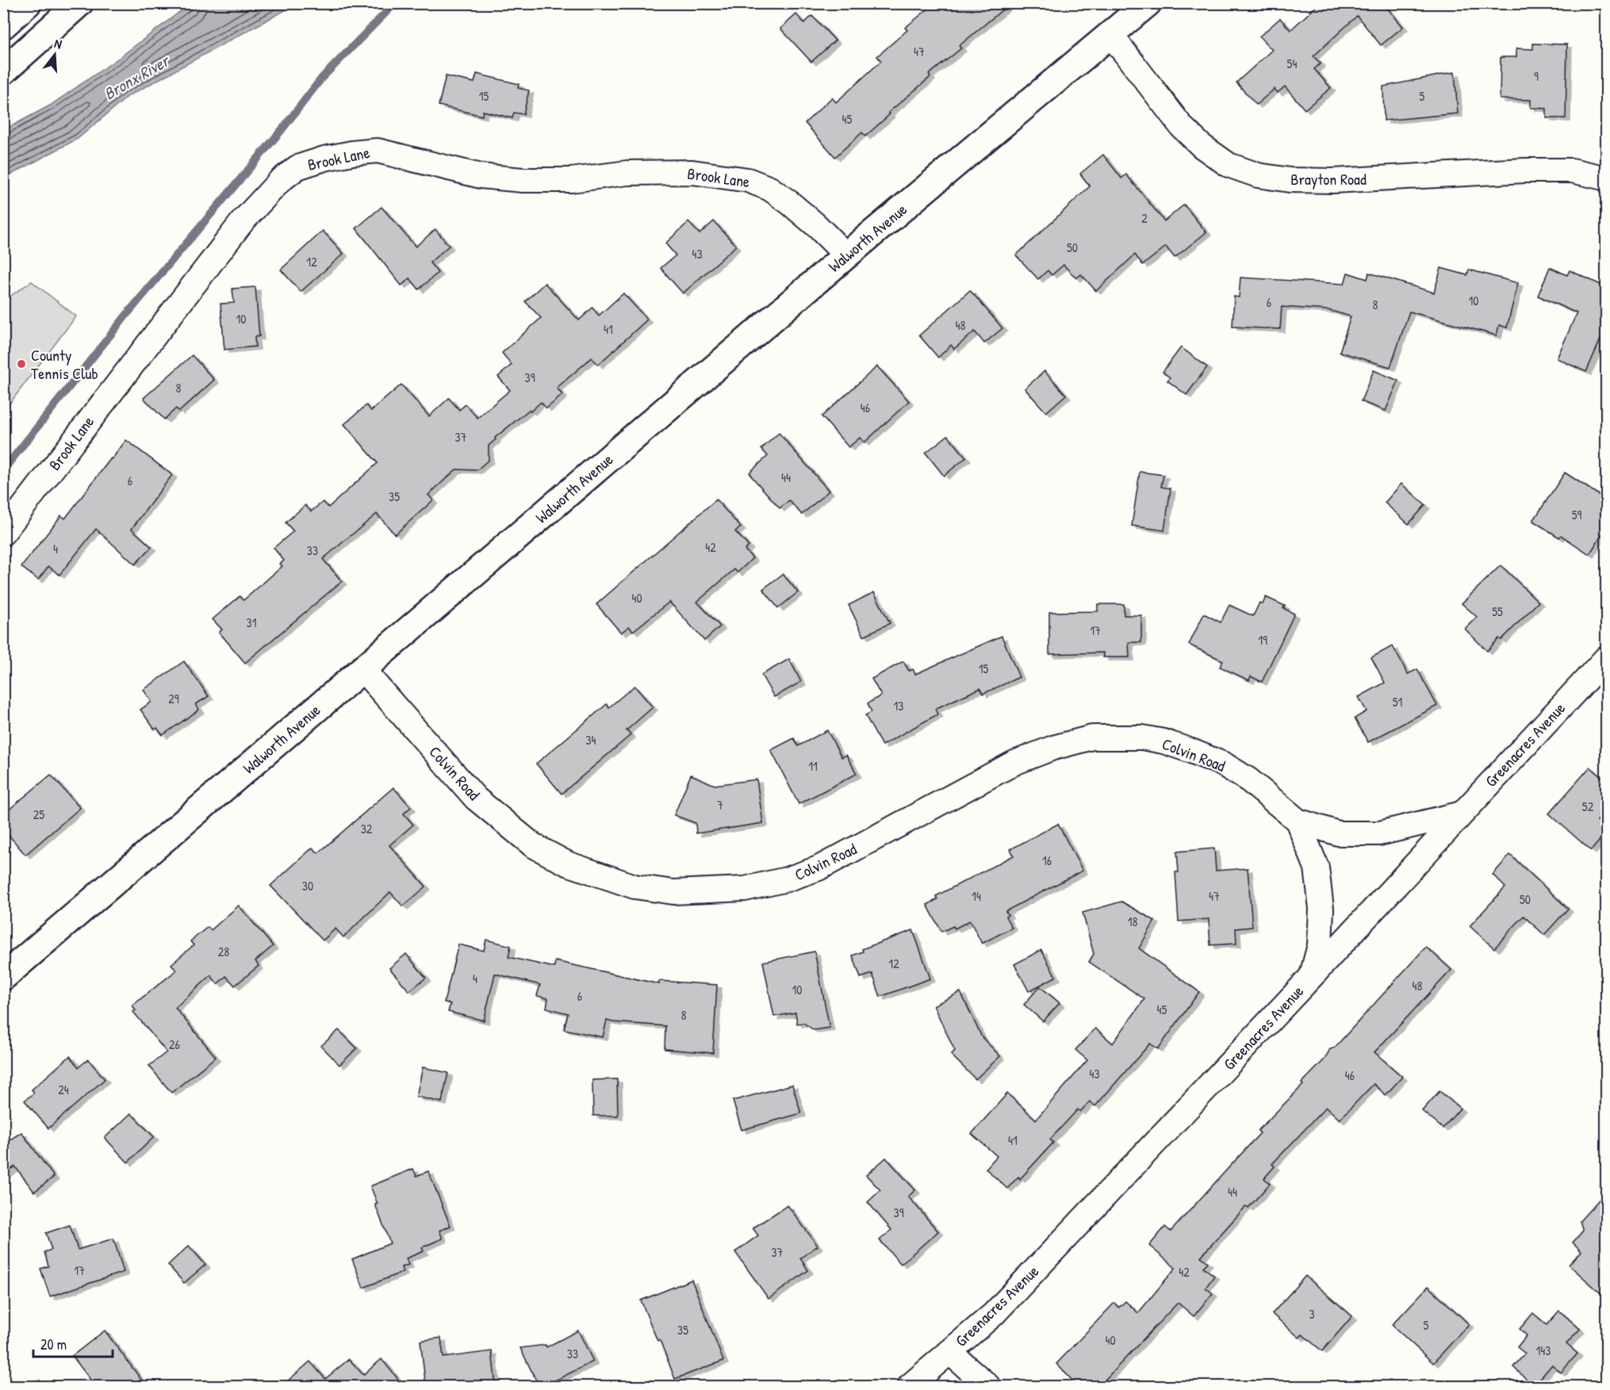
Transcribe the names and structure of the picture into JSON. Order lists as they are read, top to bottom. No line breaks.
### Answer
{"streets":{"main road":["Walworth Avenue"],"street":["Brook Lane","Brayton Road","Greenacres Avenue","Colvin Road"]},"crossings":[["Brook Lane","Walworth Avenue"],["Brayton Road","Walworth Avenue"],["Walworth Avenue","Colvin Road"],["Greenacres Avenue","Colvin Road"]],"water":["Bronx River"],"places":["County Tennis Club"],"house_numbers":["47","54","9","15","5","45","2","50","43","12","10","6","8","10","48","41","39","8","46","37","44","6","35","59","42","4","33","40","55","31","17","19","15","29","51","13","34","11","7","52","25","32","16","30","14","47","50","18","28","12","4","48","10","6","45","8","26","43","46","24","41","44","39","37","17","42","3","5","35","40","143","33"],"scale_bar":"20 m","north":"top"}
